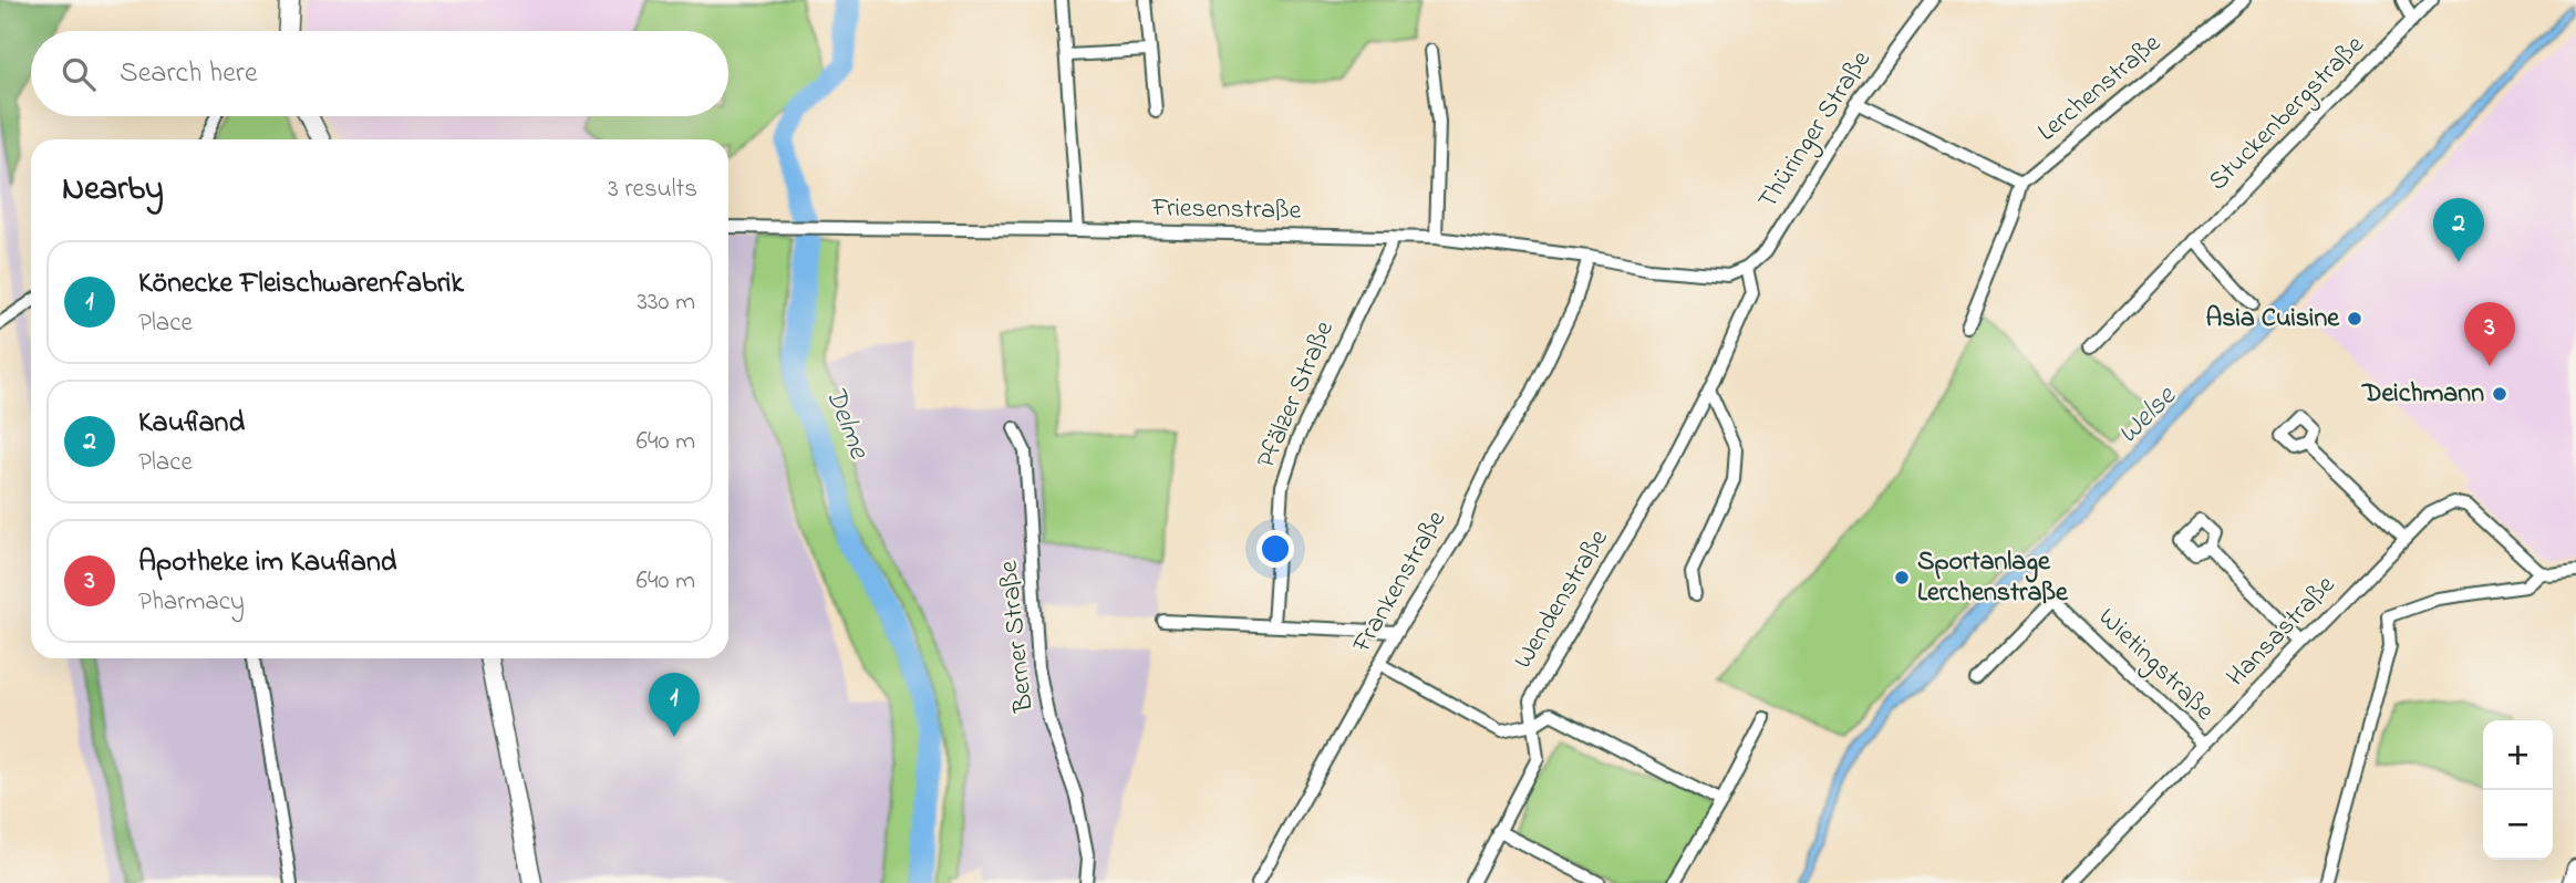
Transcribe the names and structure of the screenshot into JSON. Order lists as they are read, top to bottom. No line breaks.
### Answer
{"streets":{"street":["Lerchenstraße","Stuckenbergstraße","Thüringer Straße","Friesenstraße","Pfälzer Straße","Frankenstraße","Wendenstraße","Hansastraße","Berner Straße","Wietingstraße"]},"crossings":[["Thüringer Straße","Friesenstraße"],["Thüringer Straße","Wendenstraße"],["Friesenstraße","Pfälzer Straße"],["Friesenstraße","Frankenstraße"],["Hansastraße","Wietingstraße"]],"water":["Welse","Delme"],"places":["Asia Cuisine","Deichmann","Sportanlage Lerchenstraße"],"page":{"search":"Search here","heading":["Nearby","3 results"],"pins":["2","3","1"],"list":[{"mark":"1","name":"Könecke Fleischwarenfabrik","note":"Place","value":"330 m"},{"mark":"2","name":"Kaufland","note":"Place","value":"640 m"},{"mark":"3","name":"Apotheke im Kaufland","note":"Pharmacy","value":"640 m"}],"map_buttons":["+","−"]}}
